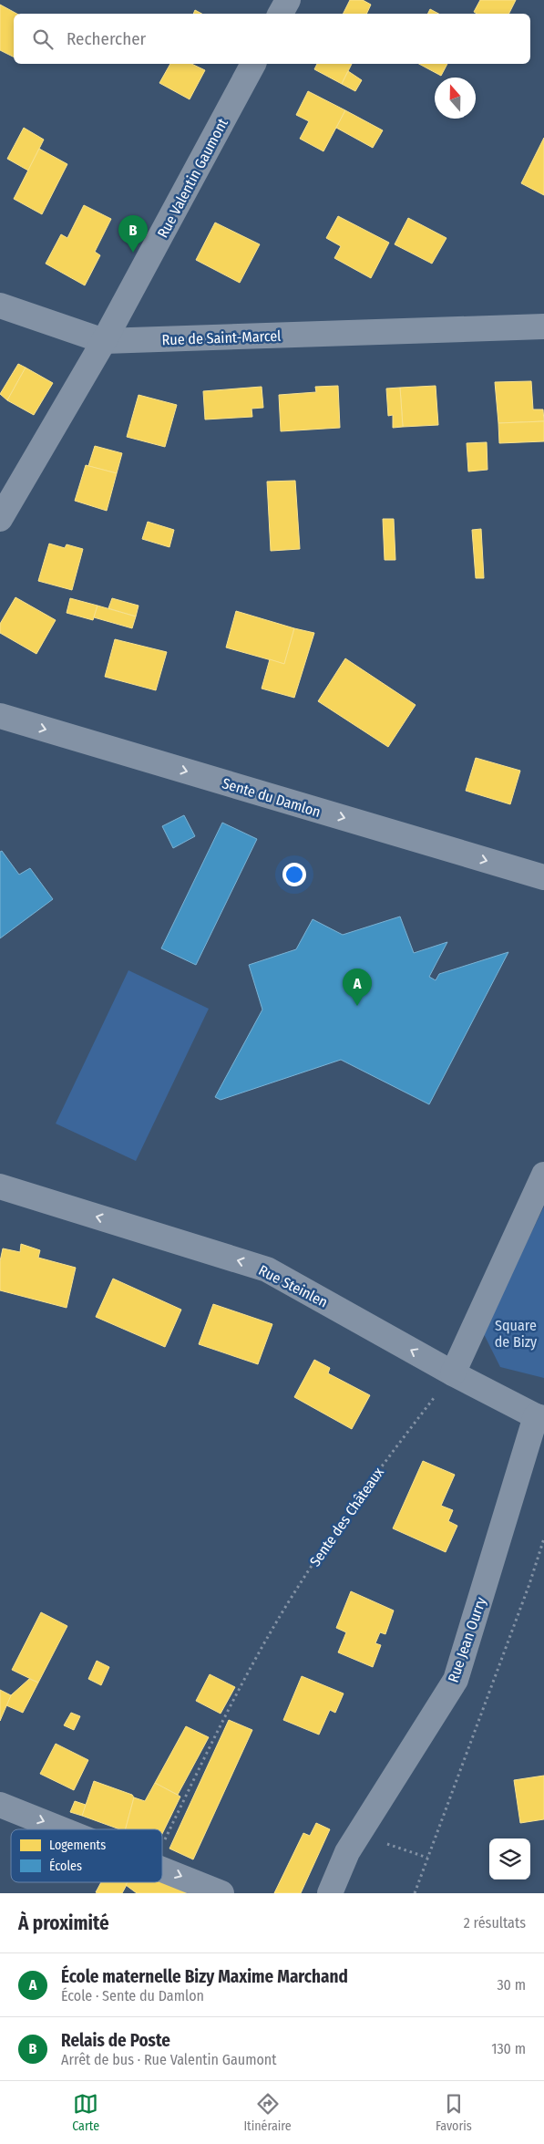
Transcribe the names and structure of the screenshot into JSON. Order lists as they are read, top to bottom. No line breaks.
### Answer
{"streets":{"street":["Rue Valentin Gaumont","Rue de Saint-Marcel","Sente du Damlon","Rue Steinlen","Rue Jean Ourry"],"path":["Sente des Châteaux"]},"crossings":[["Rue Valentin Gaumont","Rue de Saint-Marcel"],["Rue Steinlen","Sente des Châteaux"],["Rue Steinlen","Rue Jean Ourry"]],"one_way":["Sente du Damlon","Rue Steinlen"],"parks":["Square de Bizy"],"legend":["Logements","Écoles"],"north":"top","page":{"search":"Rechercher","pins":["B","A"],"heading":["À proximité","2 résultats"],"list":[{"mark":"A","name":"École maternelle Bizy Maxime Marchand","note":"École · Sente du Damlon","value":"30 m"},{"mark":"B","name":"Relais de Poste","note":"Arrêt de bus · Rue Valentin Gaumont","value":"130 m"}],"nav":["Carte","Itinéraire","Favoris"]}}
